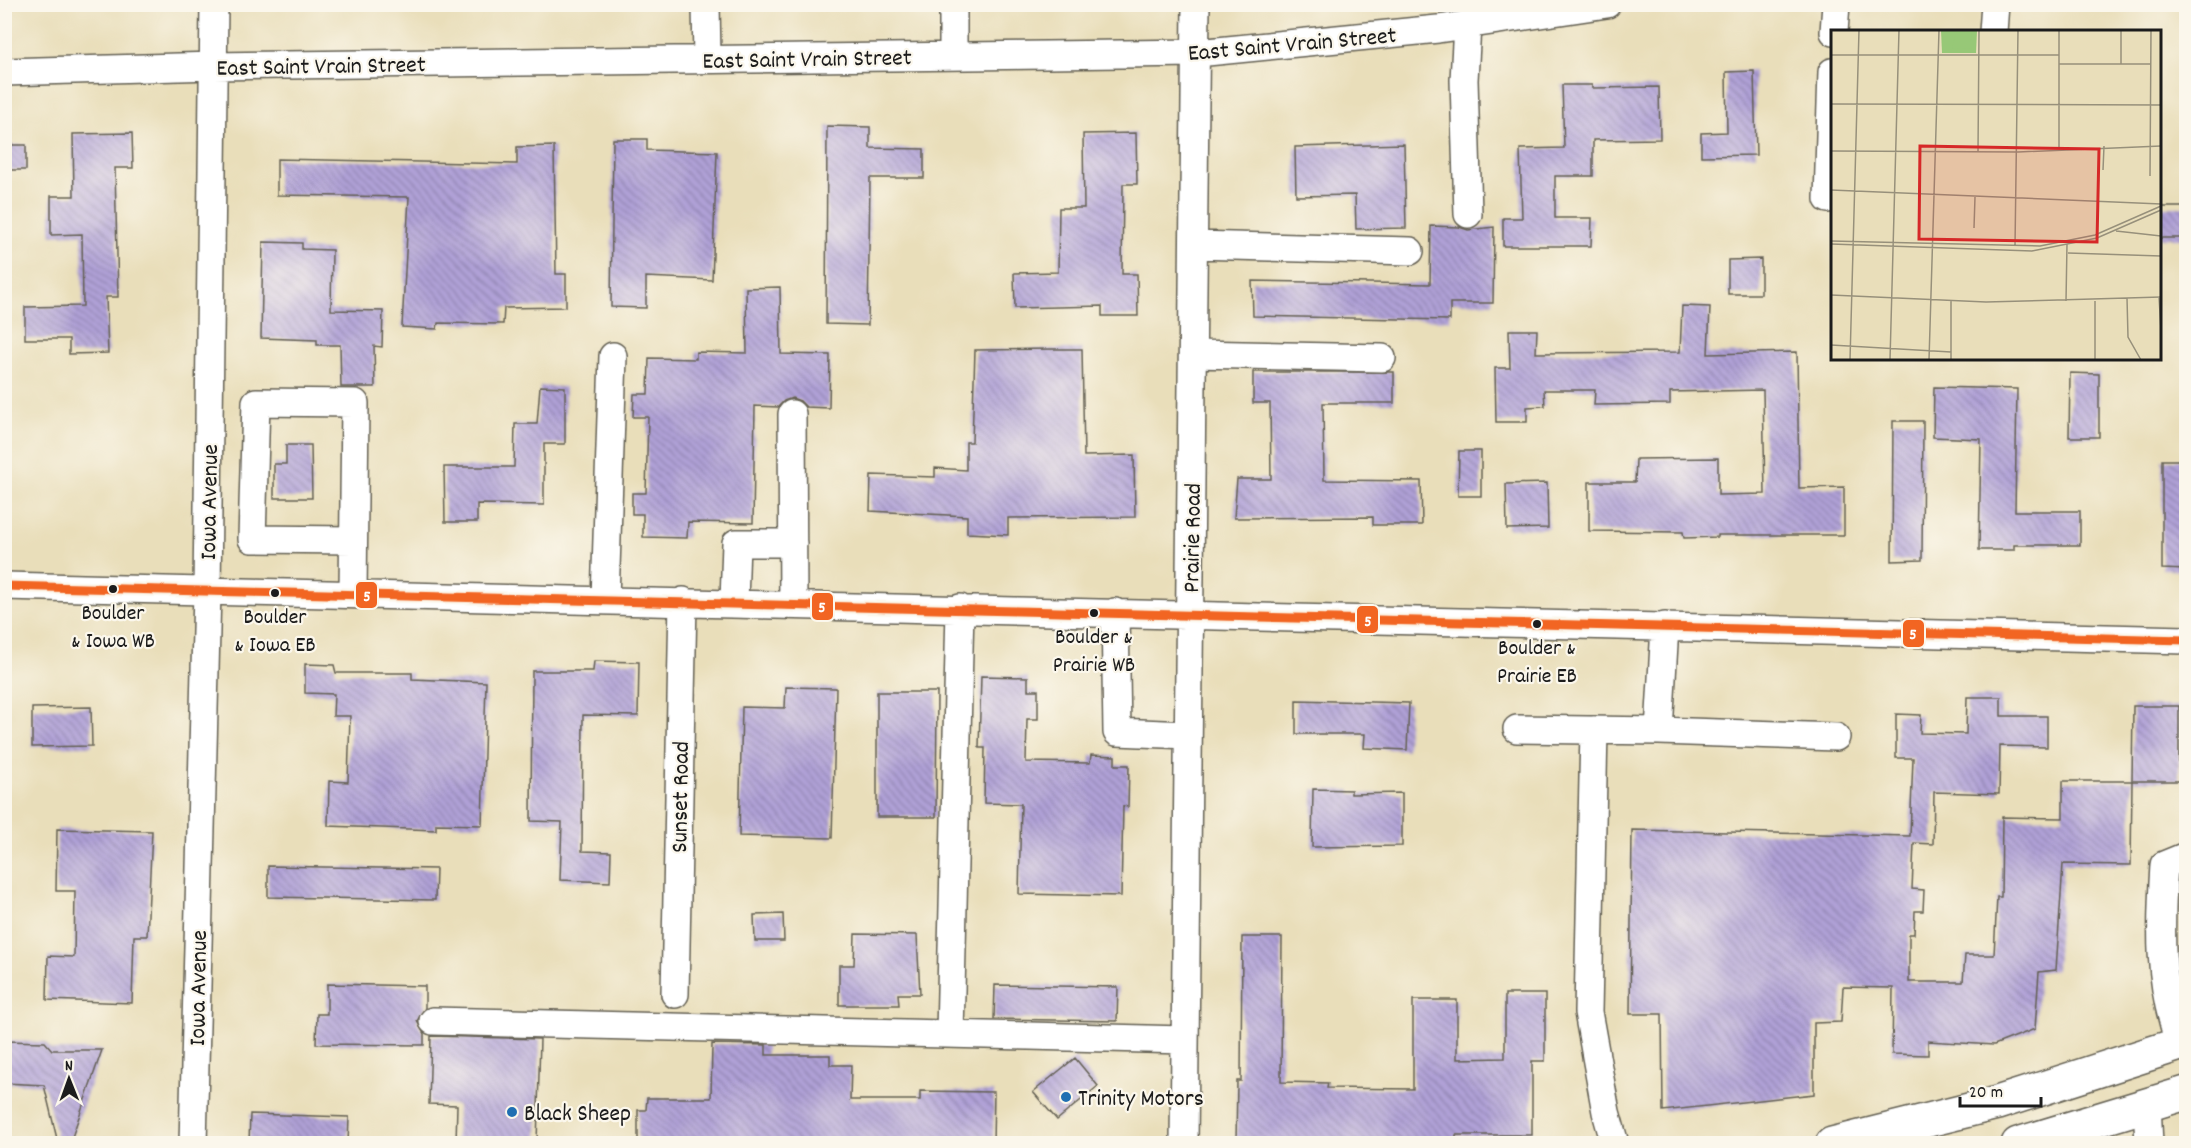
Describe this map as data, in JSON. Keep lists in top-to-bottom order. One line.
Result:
{"streets":{"street":["East Saint Vrain Street","Iowa Avenue","Prairie Road","Sunset Road"]},"crossings":[["East Saint Vrain Street","Iowa Avenue"],["East Saint Vrain Street","Prairie Road"]],"places":["Boulder & Iowa WB","Boulder & Iowa EB","Boulder & Prairie WB","Boulder & Prairie EB","Trinity Motors","Black Sheep"],"lines":["transit line 5"],"scale_bar":"20 m","north":"top"}
